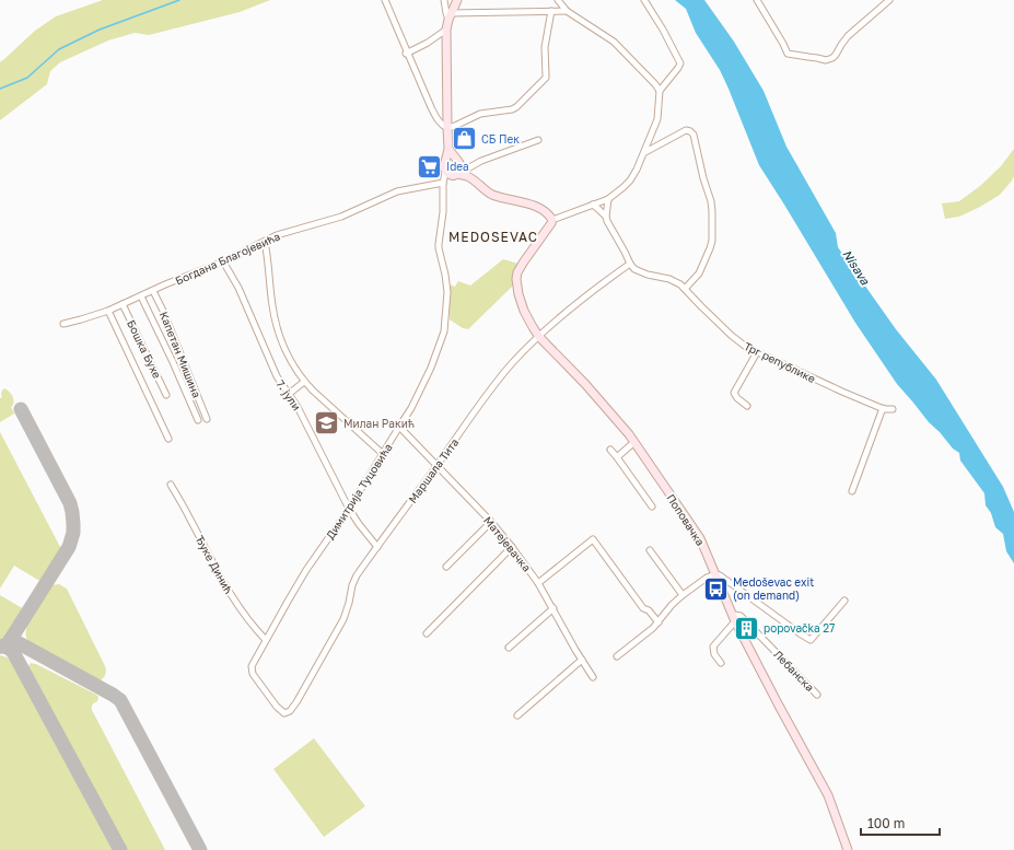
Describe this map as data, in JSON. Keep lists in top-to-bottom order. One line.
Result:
{"streets":{"street":["Богдана Благојевића","Бошка Бухе","Капетан Мишина","Трг републике","7. јули","Маршала Тита","Димитрија Туцовића","Поповачка","Матејевачка","Ђуке Динић","Лебанска"]},"crossings":[["Богдана Благојевића","Бошка Бухе"],["Богдана Благојевића","Капетан Мишина"],["Богдана Благојевића","7. јули"],["Богдана Благојевића","Димитрија Туцовића"],["Трг републике","Маршала Тита"],["7. јули","Маршала Тита"],["7. јули","Димитрија Туцовића"],["Маршала Тита","Димитрија Туцовића"],["Маршала Тита","Поповачка"],["Маршала Тита","Матејевачка"],["Димитрија Туцовића","Матејевачка"],["Димитрија Туцовића","Ђуке Динић"],["Поповачка","Лебанска"]],"districts":["MEDOSEVAC"],"water":["Nisava"],"places":{"shop":["СБ Пек"],"supermarket":["Idea"],"school or university":["Милан Ракић"],"bus stop":["Medoševac exit (on demand)"],"building":["popovačka 27"]},"scale_bar":"100 m"}
